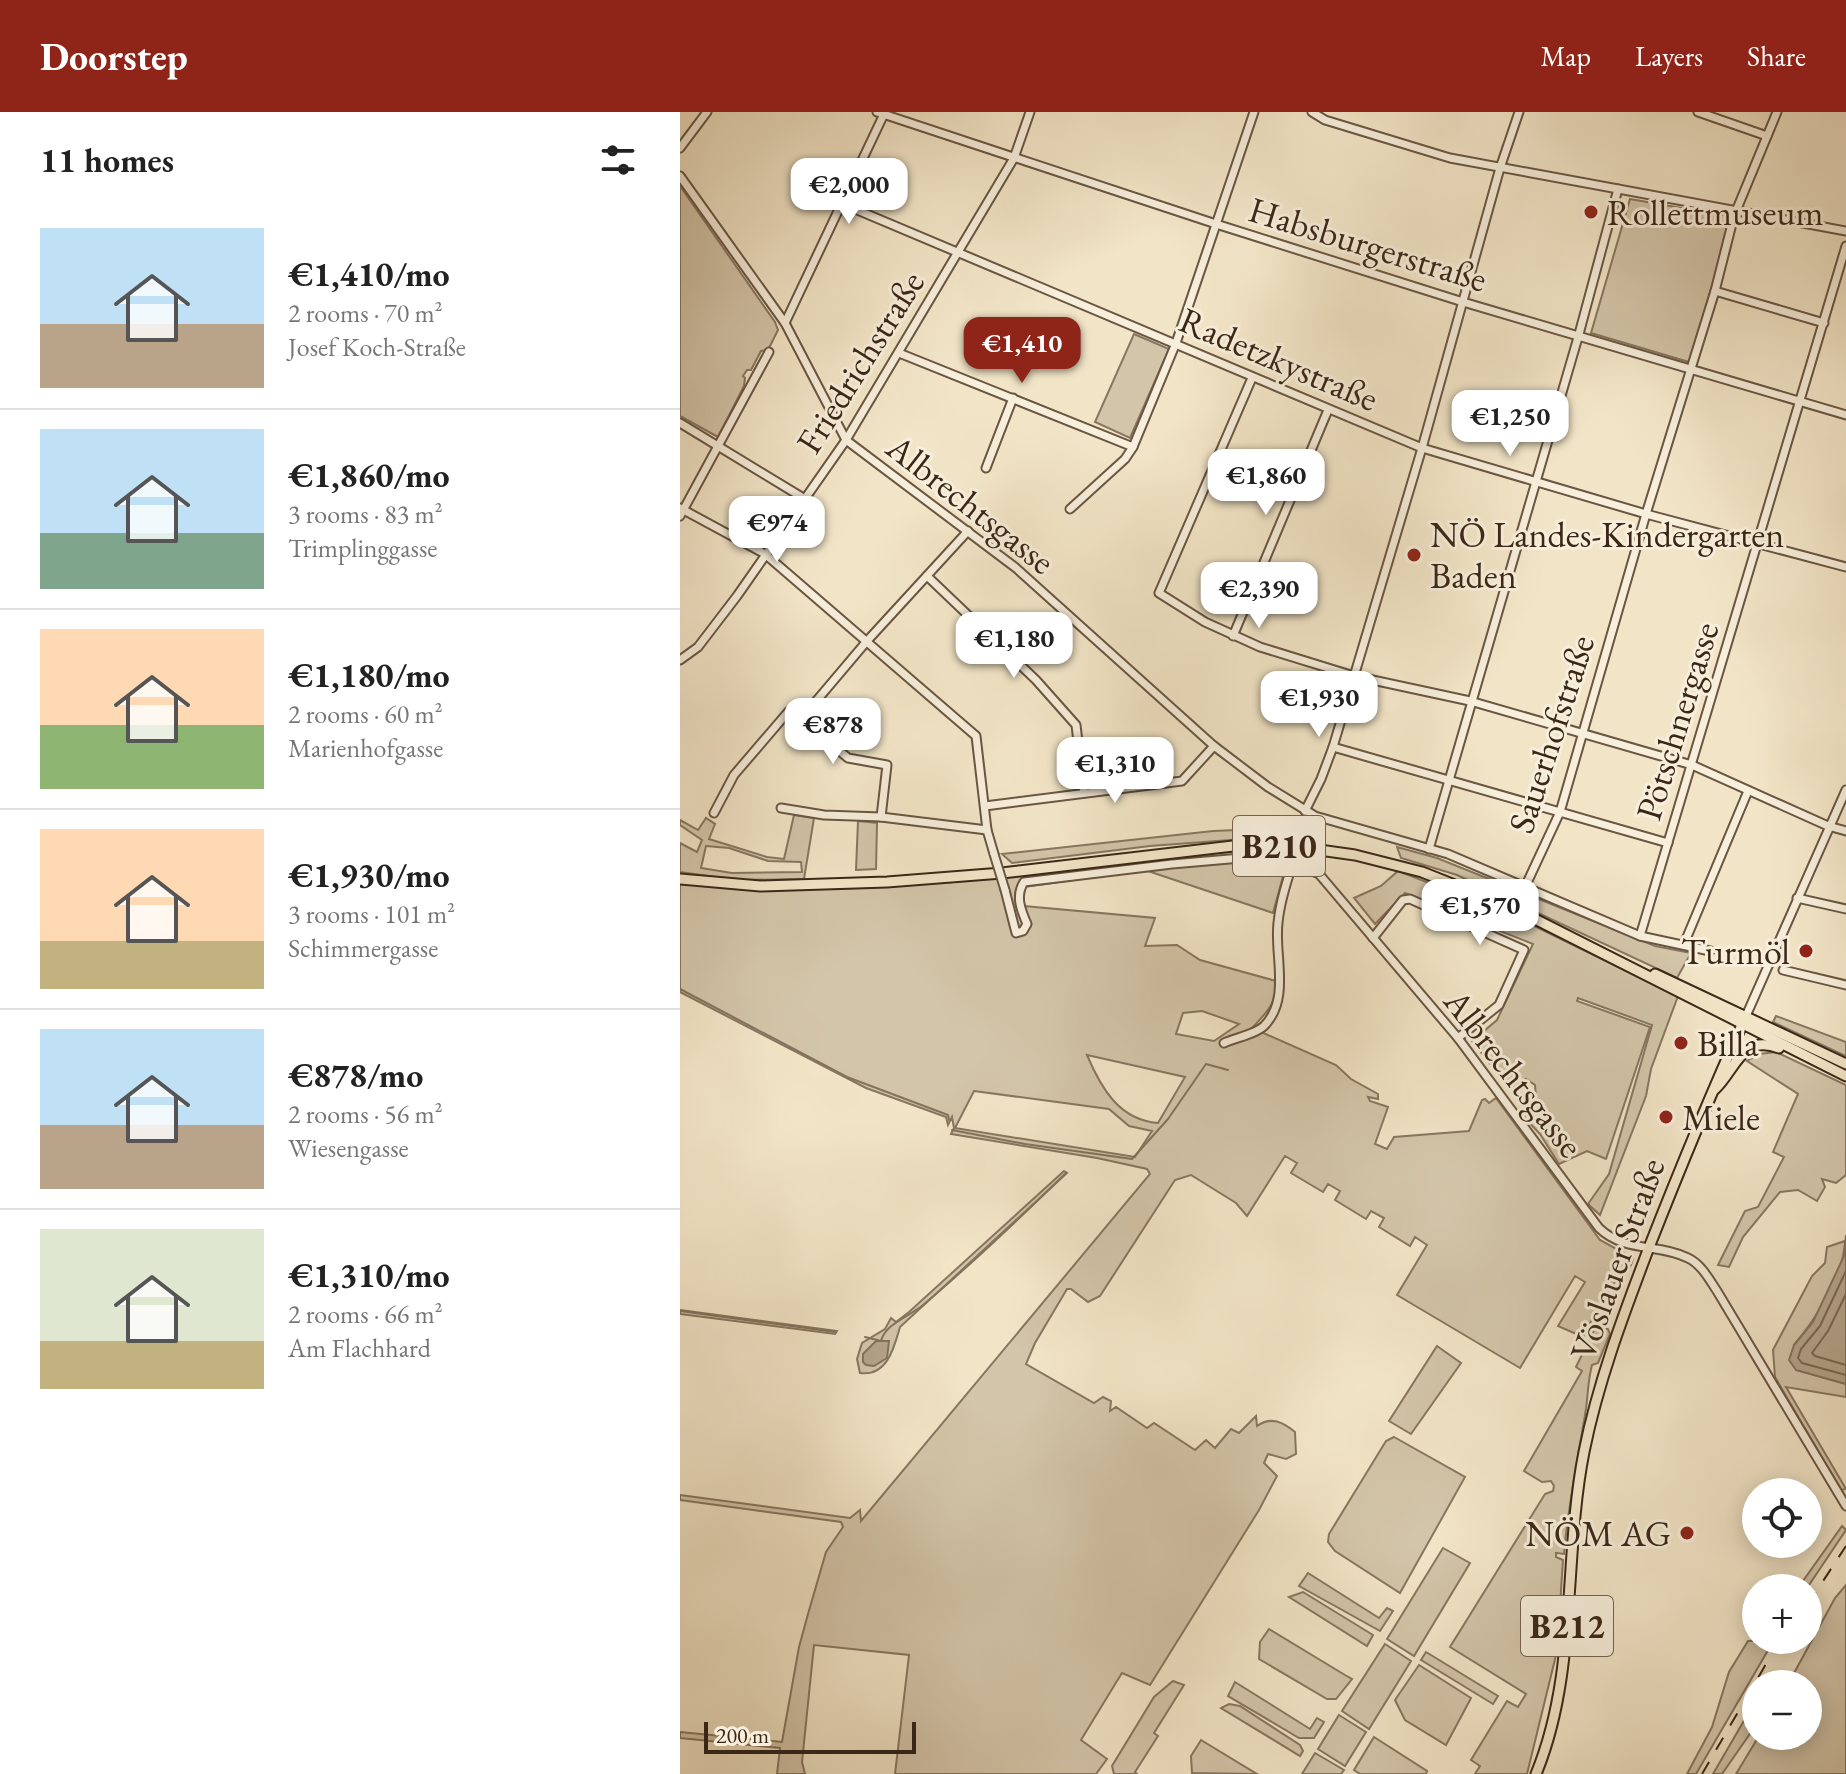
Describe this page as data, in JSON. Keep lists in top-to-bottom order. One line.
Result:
{"streets":{"main road":["B210","Vöslauer Straße","B212"],"street":["Habsburgerstraße","Radetzkystraße","Friedrichstraße","Albrechtsgasse","Pötschnergasse","Sauerhofstraße"]},"crossings":[["Habsburgerstraße","Friedrichstraße"],["Habsburgerstraße","Pötschnergasse"],["Habsburgerstraße","Sauerhofstraße"],["Radetzkystraße","Friedrichstraße"],["Radetzkystraße","Pötschnergasse"],["Radetzkystraße","Sauerhofstraße"],["Friedrichstraße","Albrechtsgasse"],["Albrechtsgasse","Pötschnergasse"],["Albrechtsgasse","Sauerhofstraße"],["Albrechtsgasse","Vöslauer Straße"],["B210","Vöslauer Straße"]],"places":["Rollettmuseum","NÖ Landes-Kindergarten Baden","Turmöl","Billa","Miele","NÖM AG"],"scale_bar":"200 m","page":{"header":"Doorstep","nav":["Map","Layers","Share"],"heading":"11 homes","price":["€2,000","€1,410","€1,250","€1,860","€974","€2,390","€1,180","€1,930","€878","€1,310","€1,570"],"list":[{"name":"€1,410/mo","note":"2 rooms · 70 m² · Josef Koch-Straße"},{"name":"€1,860/mo","note":"3 rooms · 83 m² · Trimplinggasse"},{"name":"€1,180/mo","note":"2 rooms · 60 m² · Marienhofgasse"},{"name":"€1,930/mo","note":"3 rooms · 101 m² · Schimmergasse"},{"name":"€878/mo","note":"2 rooms · 56 m² · Wiesengasse"},{"name":"€1,310/mo","note":"2 rooms · 66 m² · Am Flachhard"}],"map_buttons":["+","−"],"scale":"200 m"}}
